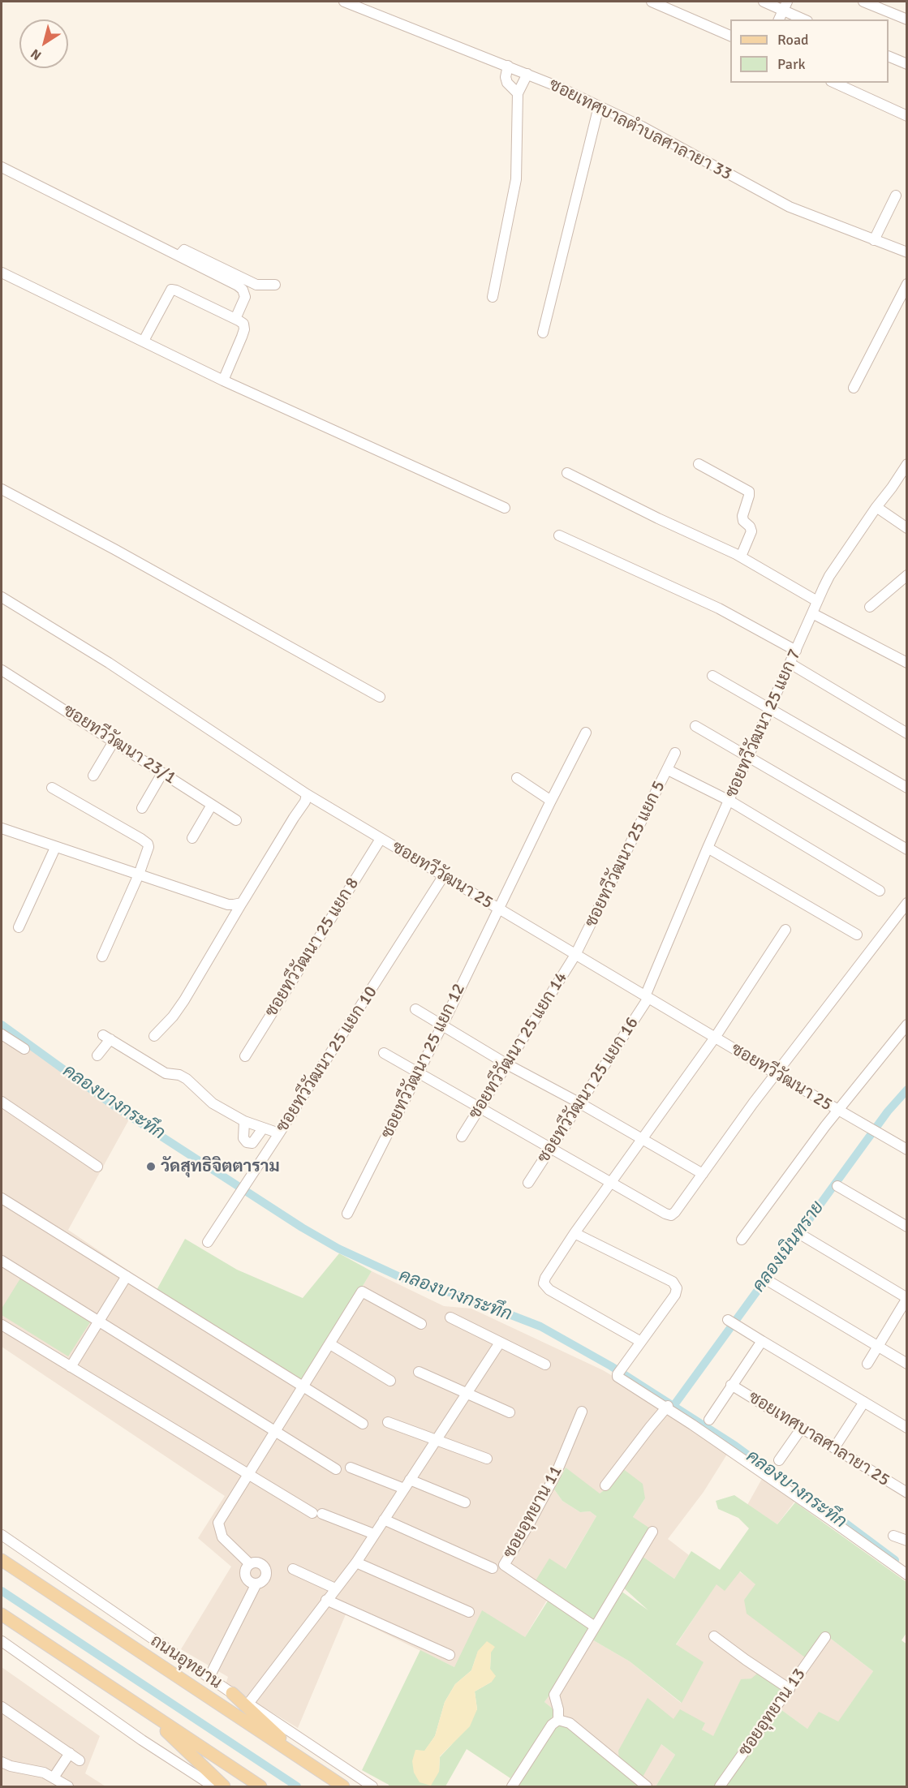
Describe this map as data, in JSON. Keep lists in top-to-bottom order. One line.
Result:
{"streets":{"main road":["ถนนอุทยาน"],"street":["ซอยเทศบาลตำบลศาลายา 33","ซอยทวีวัฒนา 25 แยก 7","ซอยทวีวัฒนา 23/1","ซอยทวีวัฒนา 25 แยก 5","ซอยทวีวัฒนา 25","ซอยทวีวัฒนา 25 แยก 8","ซอยทวีวัฒนา 25 แยก 14","ซอยทวีวัฒนา 25 แยก 10","ซอยทวีวัฒนา 25 แยก 12","ซอยทวีวัฒนา 25 แยก 16","ซอยเทศบาลศาลายา 25","ซอยอุทยาน 11","ซอยอุทยาน 13"]},"crossings":[["ซอยทวีวัฒนา 25 แยก 7","ซอยทวีวัฒนา 25"],["ซอยทวีวัฒนา 25 แยก 7","ซอยทวีวัฒนา 25 แยก 16"],["ซอยทวีวัฒนา 25 แยก 5","ซอยทวีวัฒนา 25"],["ซอยทวีวัฒนา 25 แยก 5","ซอยทวีวัฒนา 25 แยก 14"],["ซอยทวีวัฒนา 25","ซอยทวีวัฒนา 25 แยก 8"],["ซอยทวีวัฒนา 25","ซอยทวีวัฒนา 25 แยก 14"],["ซอยทวีวัฒนา 25","ซอยทวีวัฒนา 25 แยก 10"],["ซอยทวีวัฒนา 25","ซอยทวีวัฒนา 25 แยก 12"],["ซอยทวีวัฒนา 25","ซอยทวีวัฒนา 25 แยก 16"]],"water":["คลองบางกระทึก","คลองเนินทราย"],"places":["วัดสุทธิจิตตาราม"],"legend":["Road","Park"],"north":"bottom left"}
